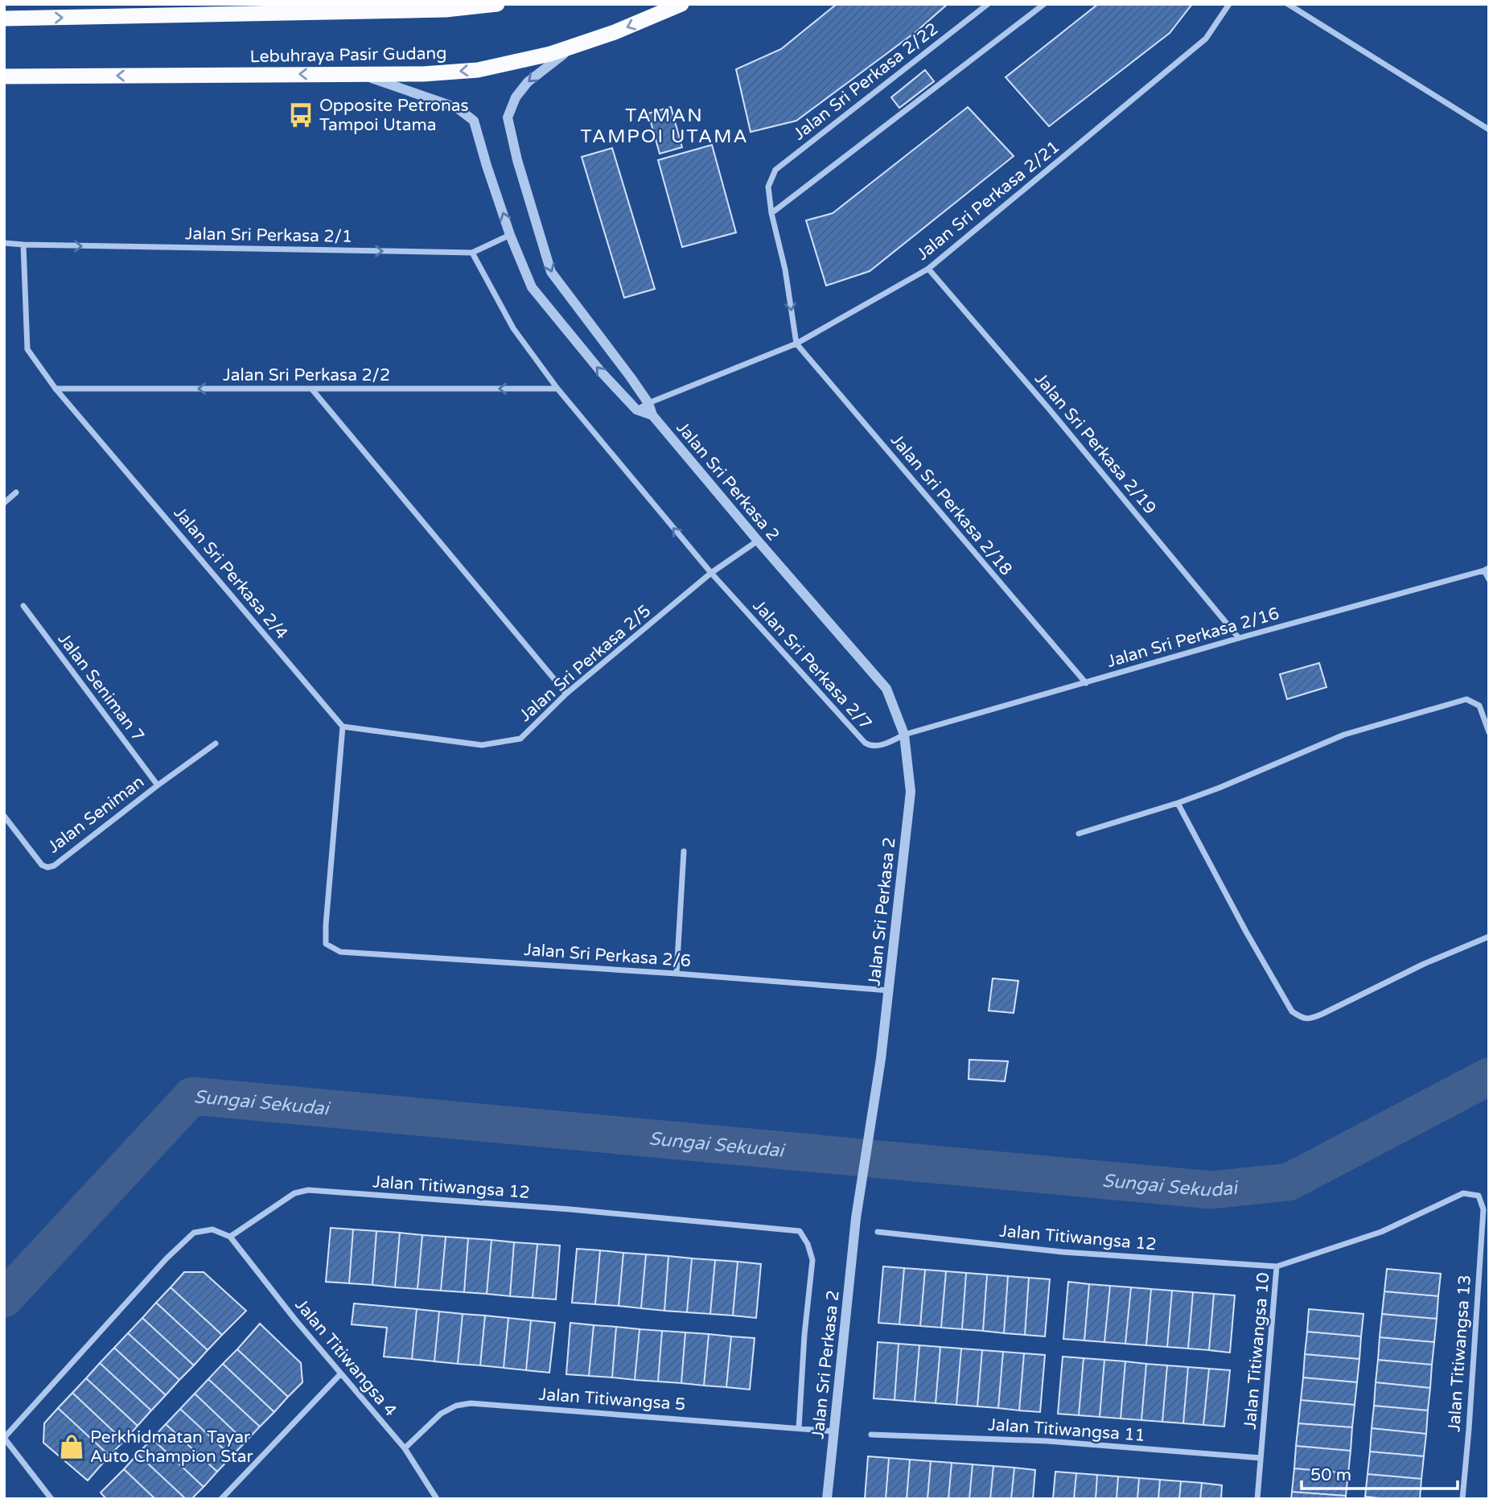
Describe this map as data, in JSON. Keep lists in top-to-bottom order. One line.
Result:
{"streets":{"highway":["Lebuhraya Pasir Gudang"],"street":["Jalan Sri Perkasa 2/22","Jalan Sri Perkasa 2/21","Jalan Sri Perkasa 2/1","Jalan Sri Perkasa 2/2","Jalan Sri Perkasa 2/19","Jalan Sri Perkasa 2","Jalan Sri Perkasa 2/18","Jalan Sri Perkasa 2/4","Jalan Sri Perkasa 2/16","Jalan Sri Perkasa 2/5","Jalan Sri Perkasa 2/7","Jalan Seniman 7","Jalan Seniman","Jalan Sri Perkasa 2/6","Jalan Titiwangsa 12","Jalan Titiwangsa 10","Jalan Titiwangsa 13","Jalan Titiwangsa 4","Jalan Titiwangsa 5","Jalan Titiwangsa 11"]},"crossings":[["Lebuhraya Pasir Gudang","Jalan Sri Perkasa 2"],["Jalan Sri Perkasa 2/21","Jalan Sri Perkasa 2/19"],["Jalan Sri Perkasa 2/21","Jalan Sri Perkasa 2"],["Jalan Sri Perkasa 2/21","Jalan Sri Perkasa 2/18"],["Jalan Sri Perkasa 2/1","Jalan Sri Perkasa 2"],["Jalan Sri Perkasa 2/1","Jalan Sri Perkasa 2/4"],["Jalan Sri Perkasa 2/2","Jalan Sri Perkasa 2/4"],["Jalan Sri Perkasa 2/19","Jalan Sri Perkasa 2/16"],["Jalan Sri Perkasa 2","Jalan Sri Perkasa 2/16"],["Jalan Sri Perkasa 2","Jalan Sri Perkasa 2/5"],["Jalan Sri Perkasa 2","Jalan Sri Perkasa 2/7"],["Jalan Sri Perkasa 2","Jalan Sri Perkasa 2/6"],["Jalan Sri Perkasa 2","Jalan Titiwangsa 5"],["Jalan Sri Perkasa 2/18","Jalan Sri Perkasa 2/16"],["Jalan Sri Perkasa 2/4","Jalan Sri Perkasa 2/5"],["Jalan Sri Perkasa 2/4","Jalan Sri Perkasa 2/6"],["Jalan Sri Perkasa 2/16","Jalan Sri Perkasa 2/7"],["Jalan Sri Perkasa 2/5","Jalan Sri Perkasa 2/7"],["Jalan Sri Perkasa 2/5","Jalan Sri Perkasa 2/6"],["Jalan Seniman 7","Jalan Seniman"],["Jalan Titiwangsa 12","Jalan Titiwangsa 10"],["Jalan Titiwangsa 12","Jalan Titiwangsa 4"],["Jalan Titiwangsa 12","Jalan Titiwangsa 5"],["Jalan Titiwangsa 10","Jalan Titiwangsa 13"],["Jalan Titiwangsa 10","Jalan Titiwangsa 11"],["Jalan Titiwangsa 4","Jalan Titiwangsa 5"]],"one_way":["Jalan Sri Perkasa 2/1","Jalan Sri Perkasa 2/2"],"districts":["TAMAN TAMPOI UTAMA"],"water":["Sungai Sekudai"],"places":{"bus stop":["Opposite Petronas Tampoi Utama"],"shop":["Perkhidmatan Tayar Auto Champion Star"]},"scale_bar":"50 m"}
